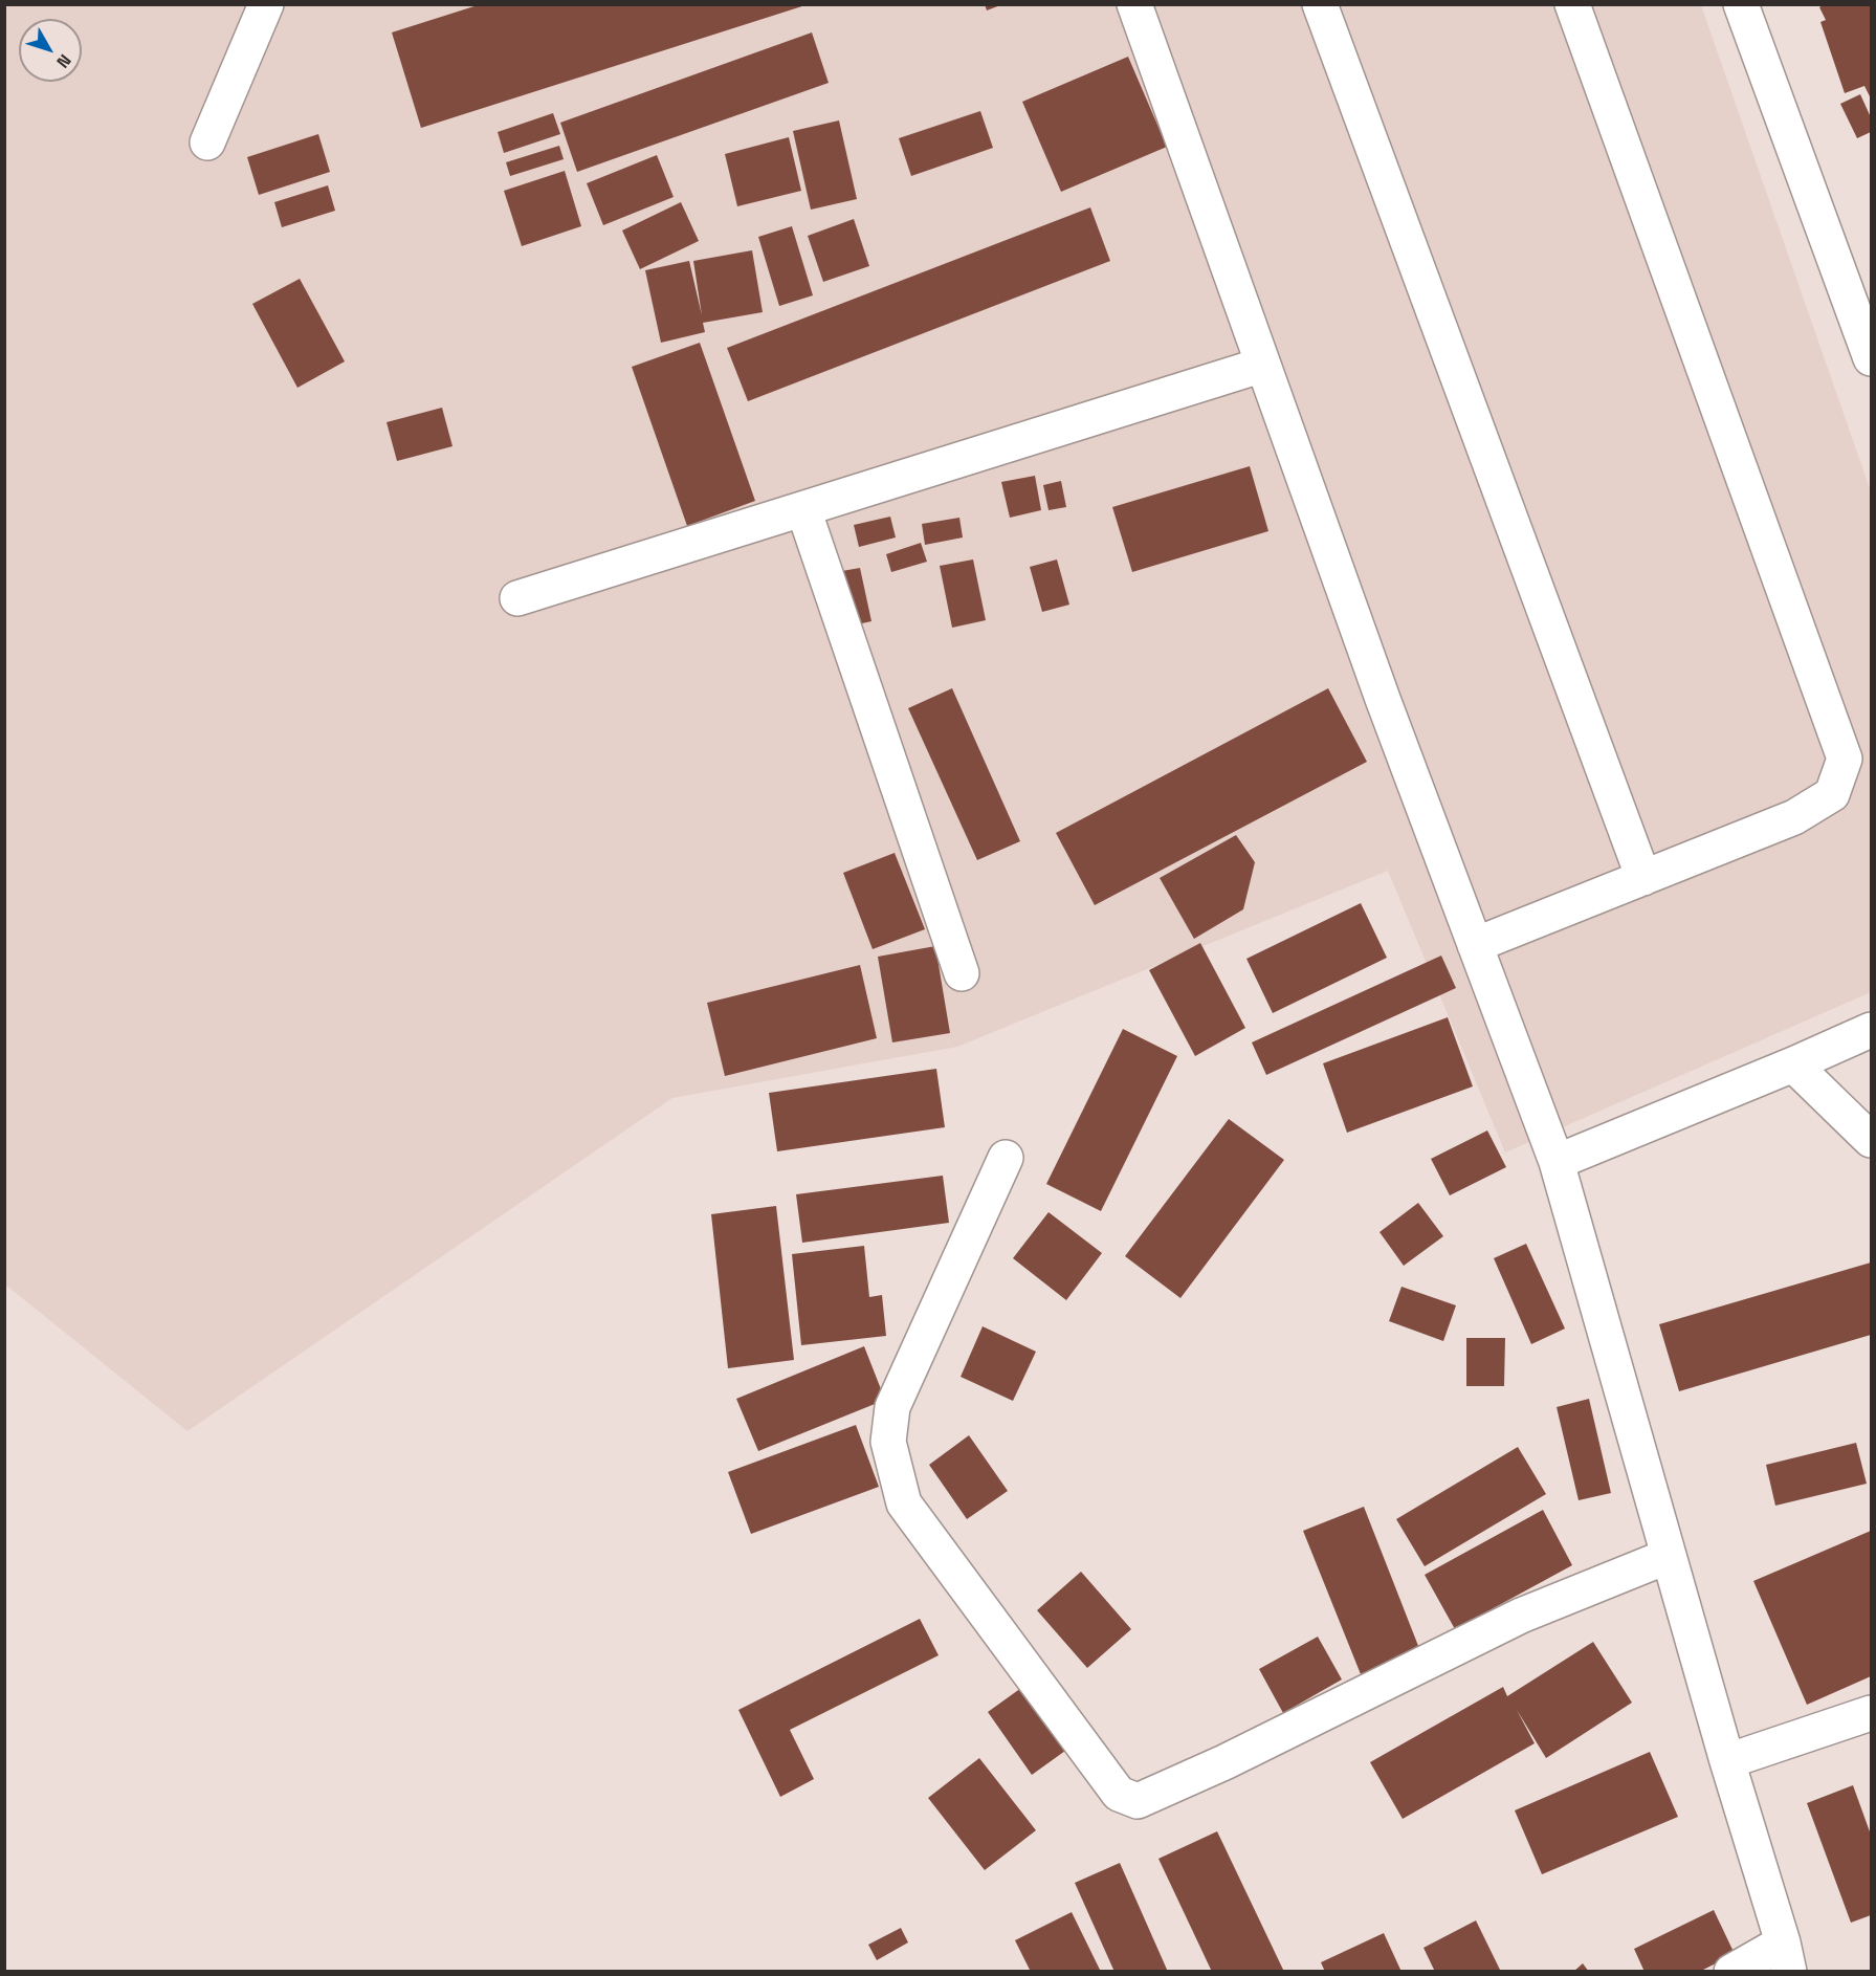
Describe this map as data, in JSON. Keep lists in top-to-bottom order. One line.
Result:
{"north":"bottom right"}
